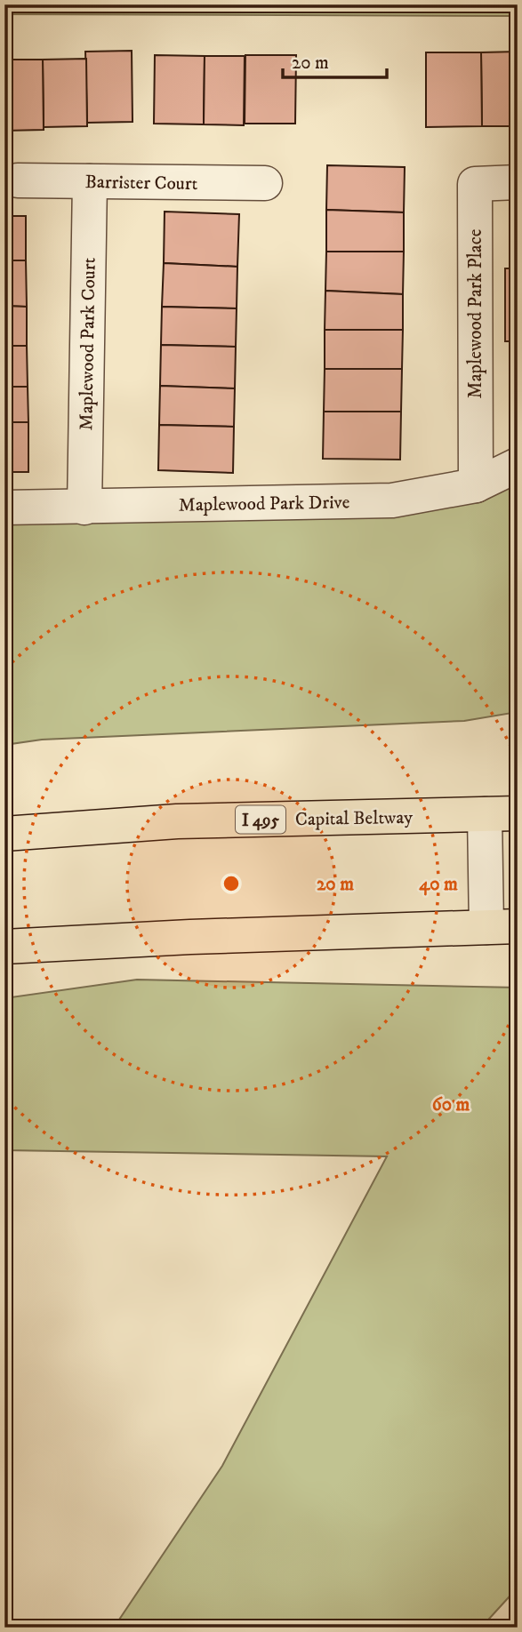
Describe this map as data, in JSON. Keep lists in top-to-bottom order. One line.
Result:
{"streets":{"highway":["Capital Beltway","I 495"],"street":["Barrister Court","Maplewood Park Place","Maplewood Park Court","Maplewood Park Drive"]},"crossings":[["Barrister Court","Maplewood Park Court"],["Maplewood Park Place","Maplewood Park Drive"],["Maplewood Park Court","Maplewood Park Drive"]],"scale_bar":"20 m","rings":["20 m","40 m","60 m"]}
